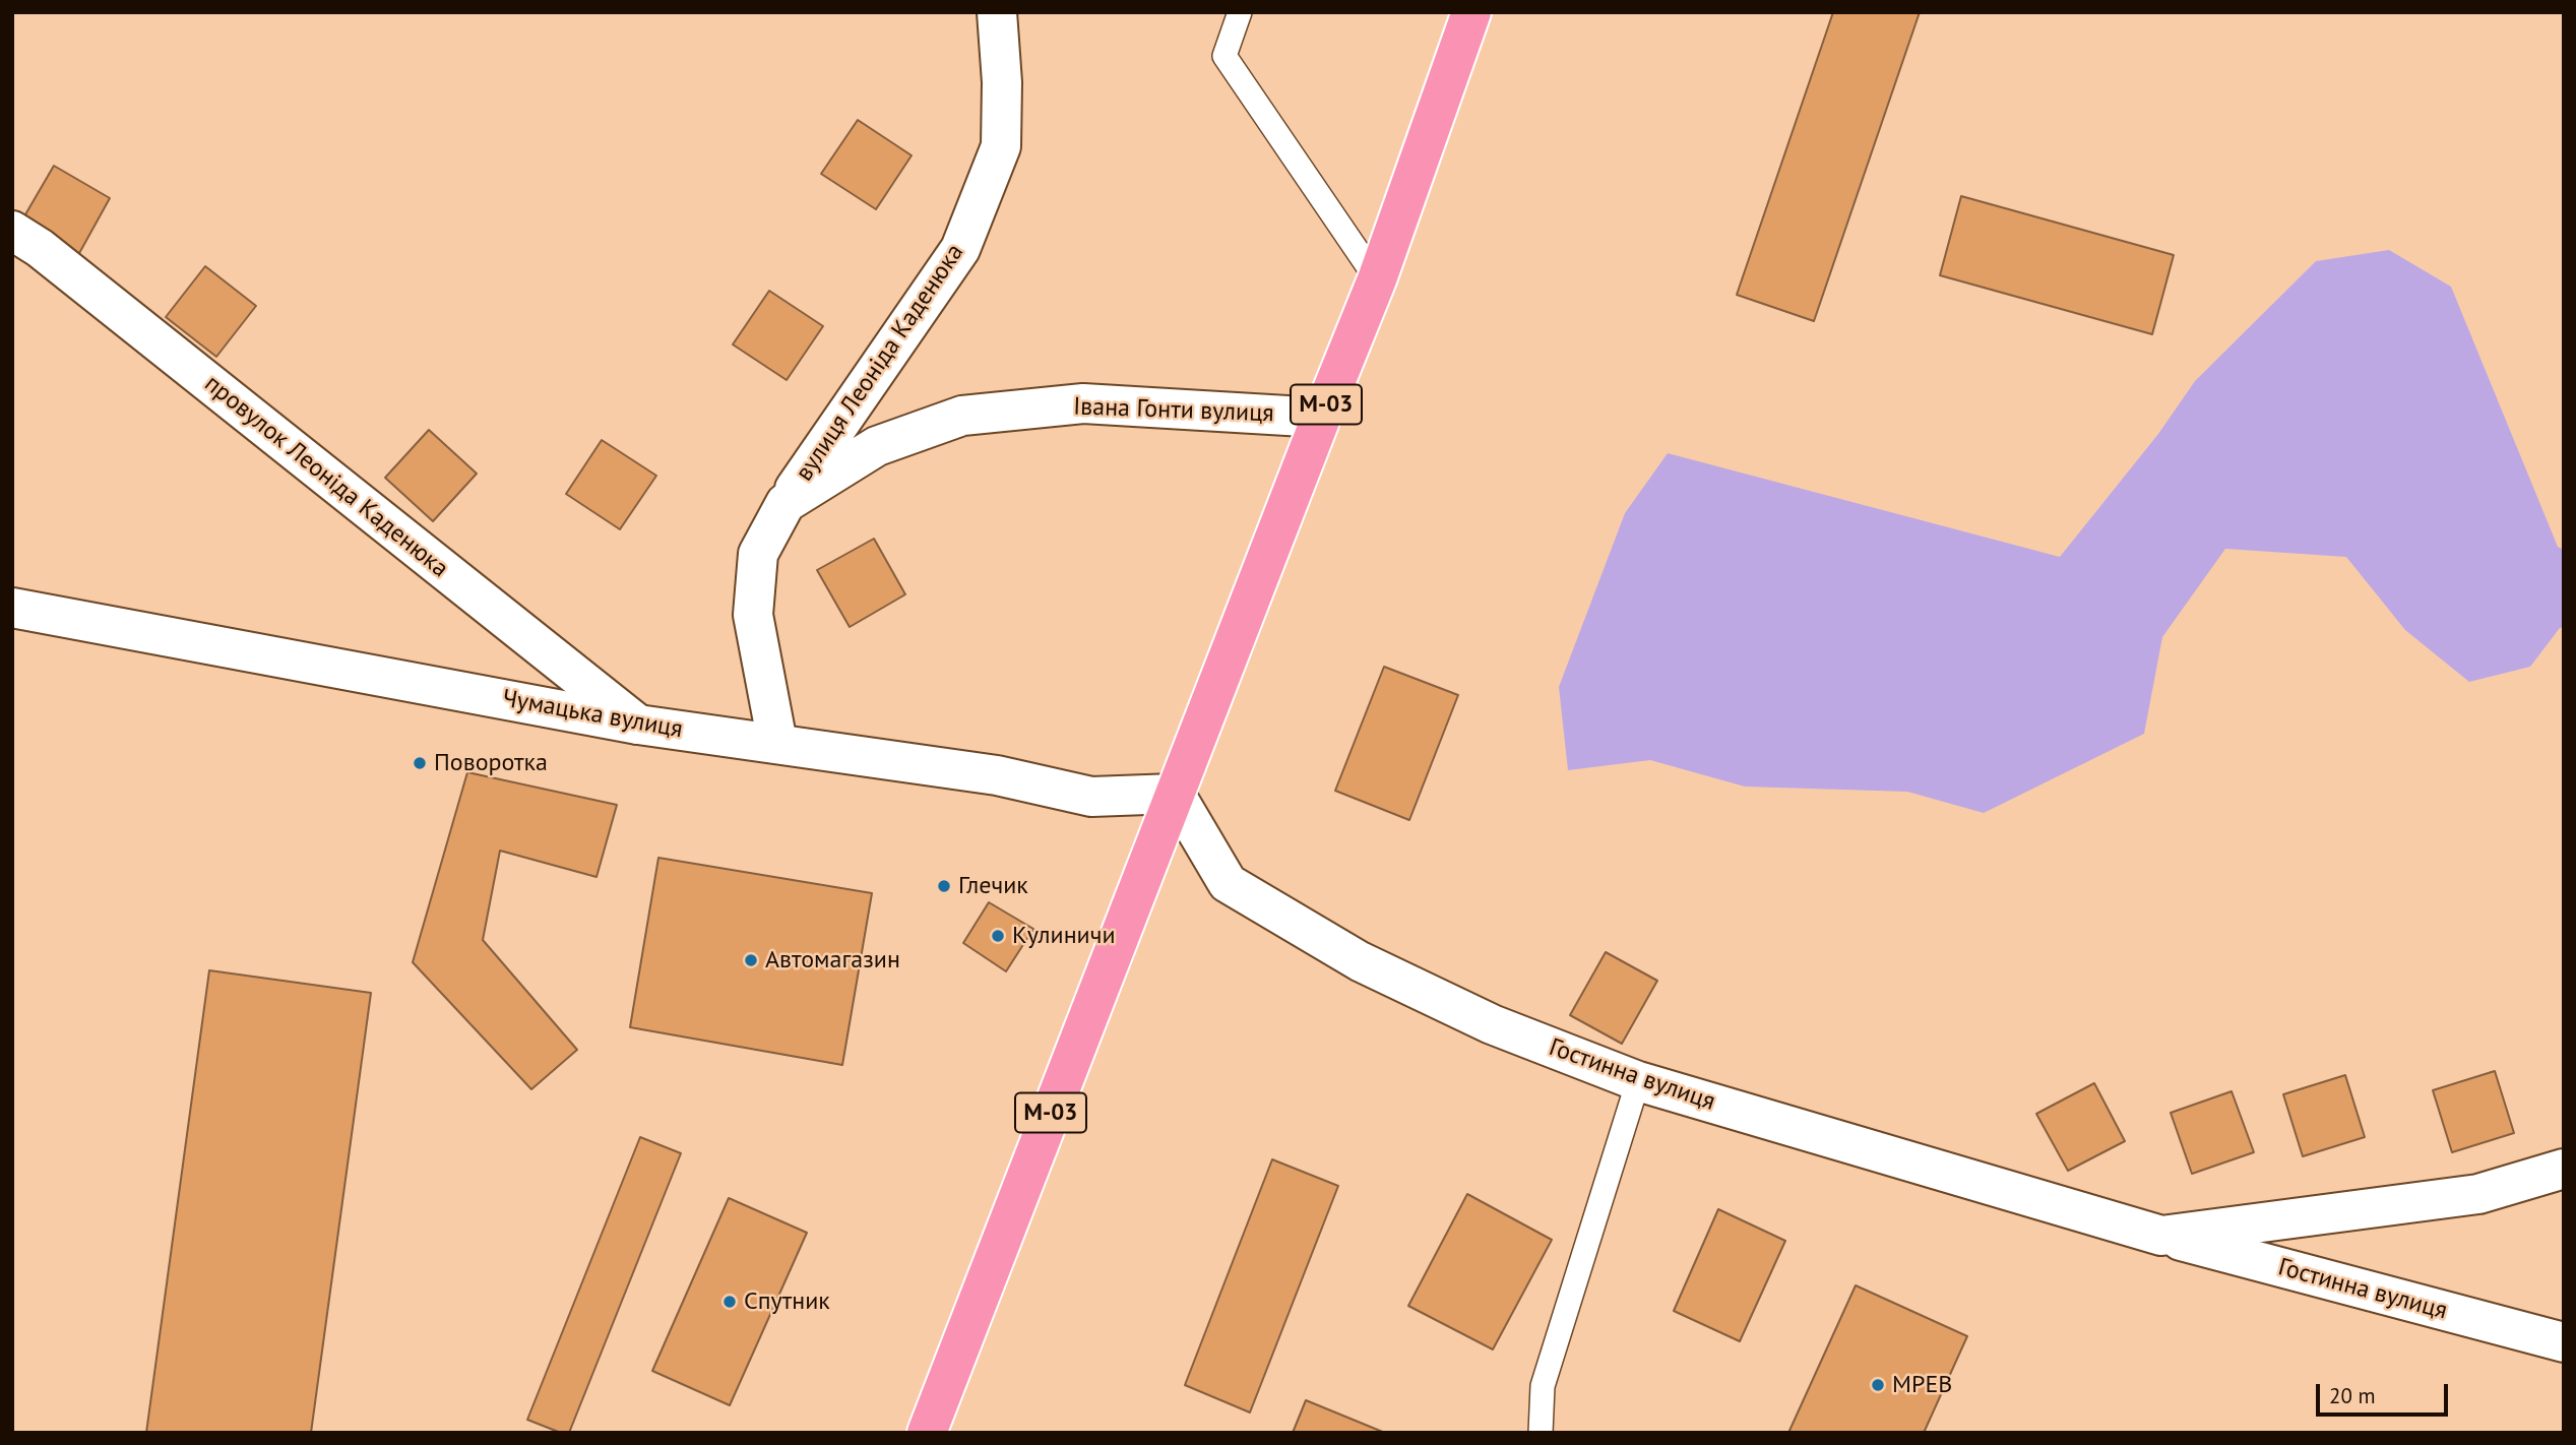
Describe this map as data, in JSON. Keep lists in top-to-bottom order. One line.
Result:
{"streets":{"highway":["М-03"],"street":["вулиця Леоніда Каденюка","Івана Гонти вулиця","провулок Леоніда Каденюка","Чумацька вулиця","Гостинна вулиця"]},"crossings":[["вулиця Леоніда Каденюка","Івана Гонти вулиця"],["М-03","Івана Гонти вулиця"],["М-03","Чумацька вулиця"],["М-03","Гостинна вулиця"],["провулок Леоніда Каденюка","Чумацька вулиця"],["Чумацька вулиця","Гостинна вулиця"]],"places":["Поворотка","Глечик","Кулиничи","Автомагазин","Спутник","МРЕВ"],"scale_bar":"20 m"}
